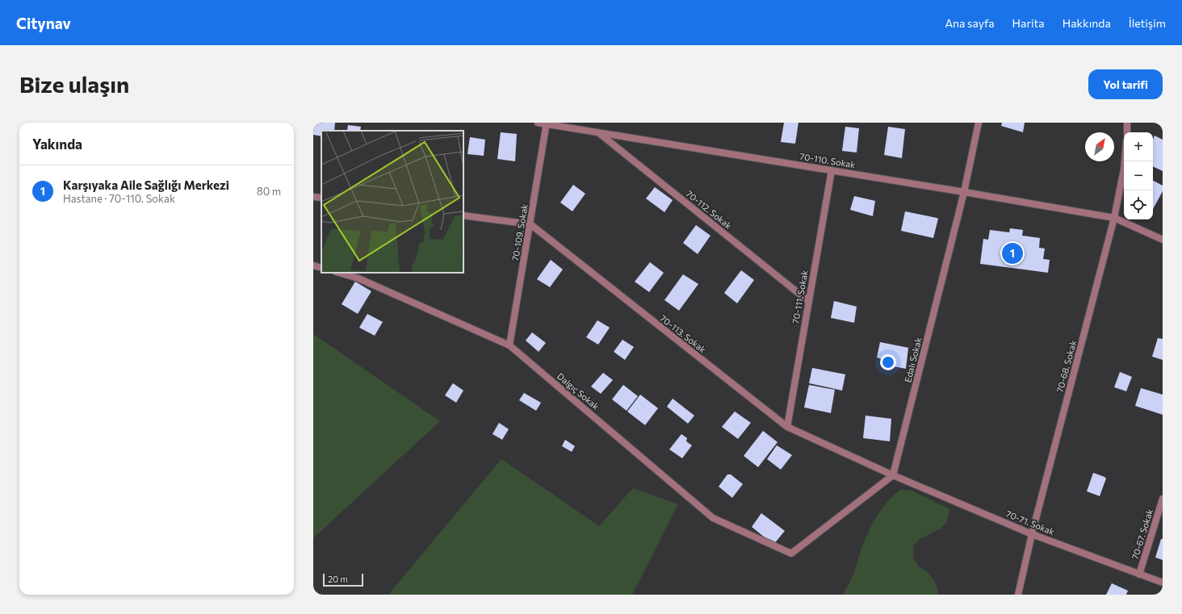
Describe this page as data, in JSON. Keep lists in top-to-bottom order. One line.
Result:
{"streets":{"street":["70-110. Sokak","70-112. Sokak","70-109. Sokak","70-111. Sokak","70-113. Sokak","Edalı Sokak","70-68. Sokak","Dalgıç Sokak","70-71. Sokak","70-67. Sokak"]},"crossings":[["70-110. Sokak","70-112. Sokak"],["70-110. Sokak","70-109. Sokak"],["70-110. Sokak","70-111. Sokak"],["70-110. Sokak","Edalı Sokak"],["70-110. Sokak","70-68. Sokak"],["70-112. Sokak","70-111. Sokak"],["70-109. Sokak","70-113. Sokak"],["70-109. Sokak","Dalgıç Sokak"],["70-111. Sokak","70-113. Sokak"],["70-113. Sokak","Edalı Sokak"],["70-113. Sokak","Dalgıç Sokak"],["70-113. Sokak","70-71. Sokak"],["Edalı Sokak","Dalgıç Sokak"],["Edalı Sokak","70-71. Sokak"],["70-68. Sokak","70-71. Sokak"],["Dalgıç Sokak","70-71. Sokak"],["70-71. Sokak","70-67. Sokak"]],"scale_bar":"20 m","north":"top right","page":{"header":"Citynav","nav":["Ana sayfa","Harita","Hakkında","İletişim"],"buttons":"Yol tarifi","title":"Bize ulaşın","heading":"Yakında","map_buttons":["+","−"],"list":[{"mark":"1","name":"Karşıyaka Aile Sağlığı Merkezi","note":"Hastane · 70-110. Sokak","value":"80 m"}],"pins":"1","scale":"20 m"}}
